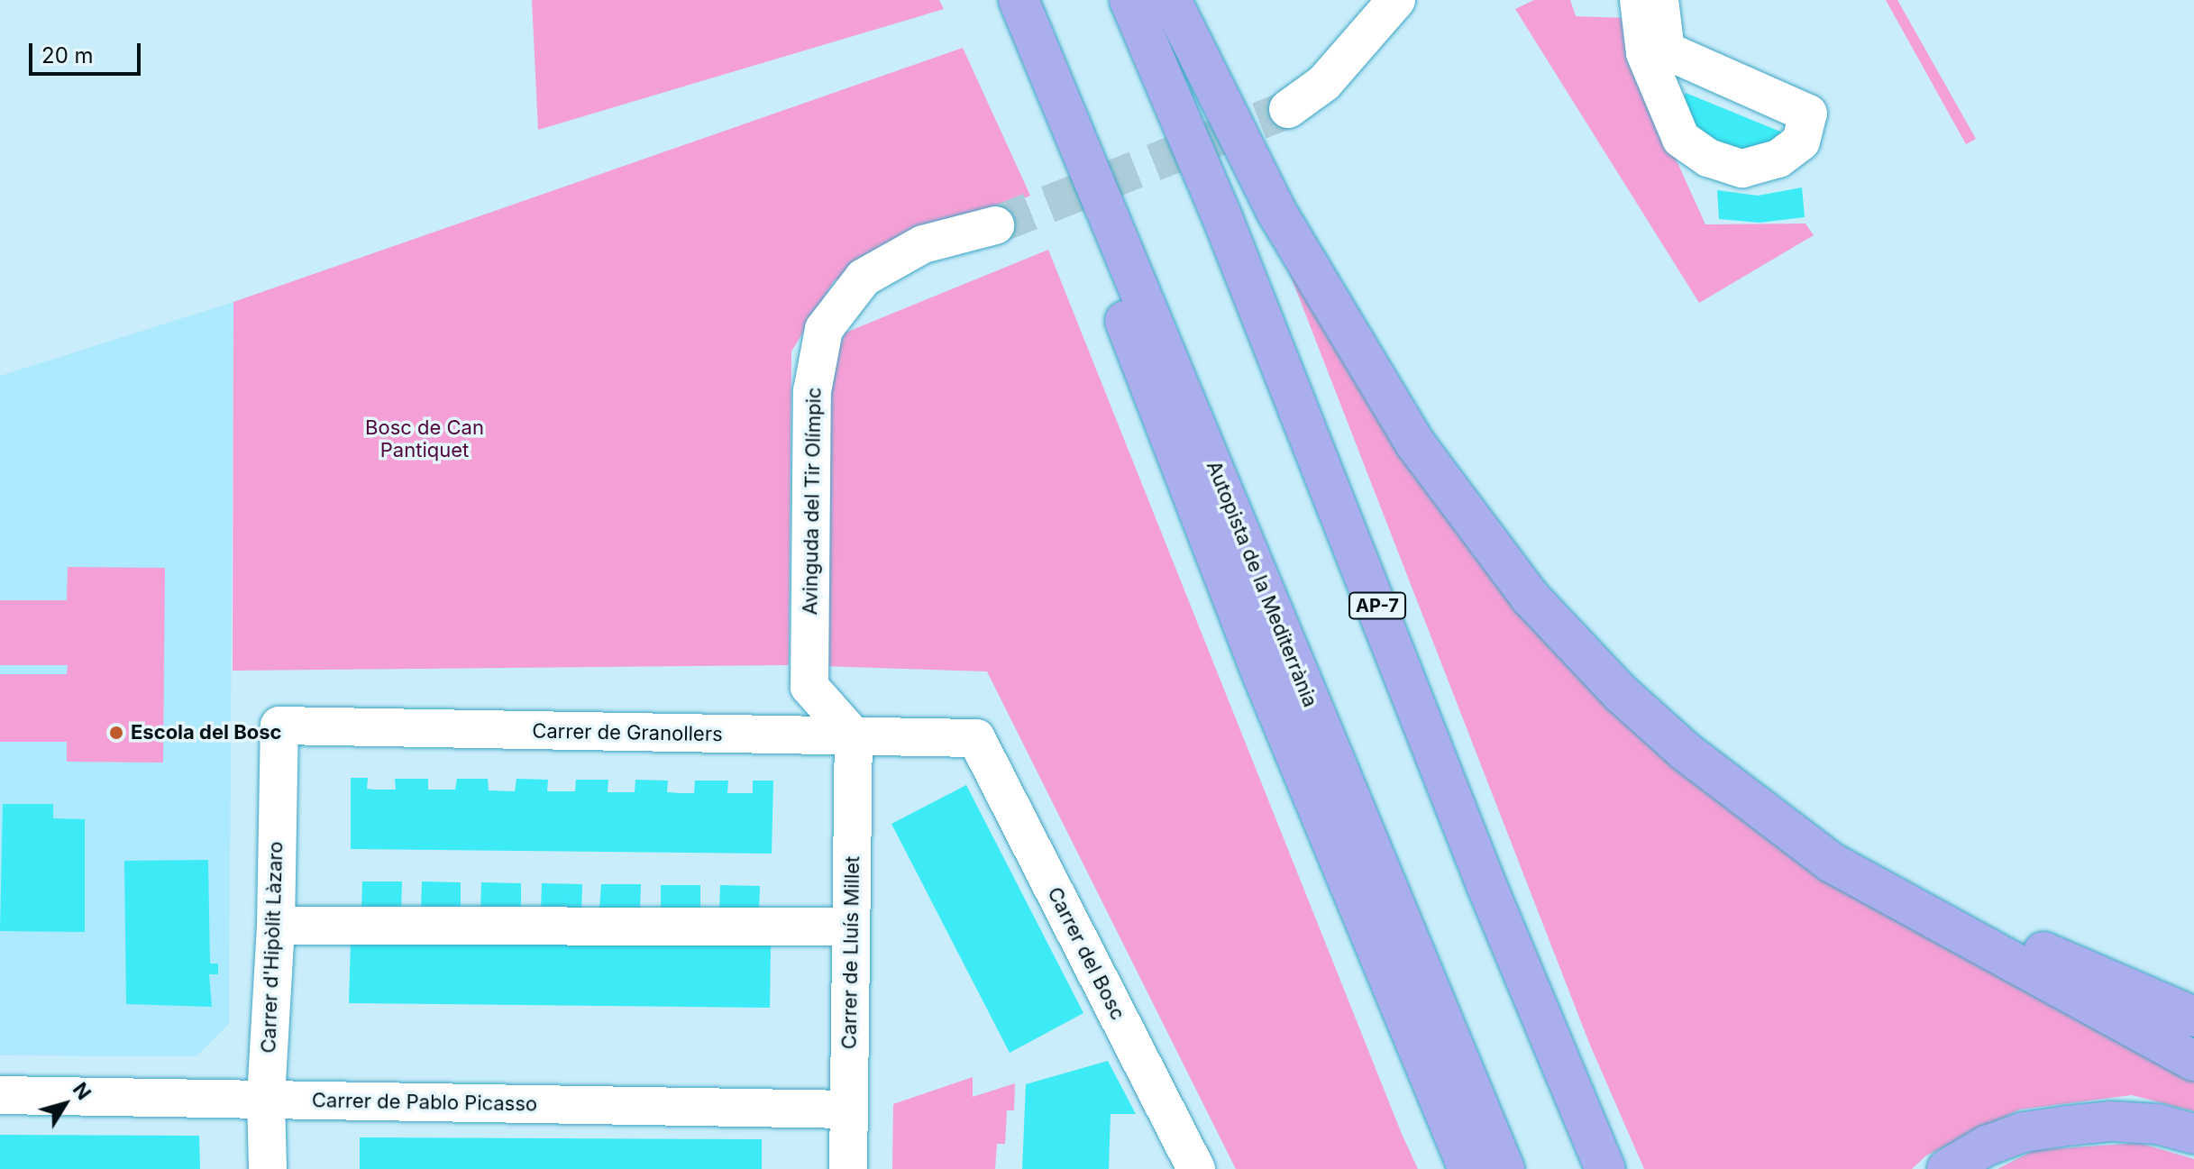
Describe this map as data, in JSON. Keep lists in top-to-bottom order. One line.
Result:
{"streets":{"highway":["Autopista de la Mediterrània","AP-7"],"street":["Avinguda del Tir Olímpic","Carrer de Granollers","Carrer d'Hipòlit Làzaro","Carrer de Lluís Millet","Carrer del Bosc","Carrer de Pablo Picasso"]},"crossings":[["Avinguda del Tir Olímpic","Carrer de Granollers"],["Avinguda del Tir Olímpic","Carrer de Lluís Millet"],["Carrer de Granollers","Carrer d'Hipòlit Làzaro"],["Carrer de Granollers","Carrer de Lluís Millet"],["Carrer de Granollers","Carrer del Bosc"],["Carrer d'Hipòlit Làzaro","Carrer de Pablo Picasso"],["Carrer de Lluís Millet","Carrer de Pablo Picasso"]],"parks":["Bosc de Can Pantiquet"],"places":["Escola del Bosc"],"scale_bar":"20 m","north":"top right"}
